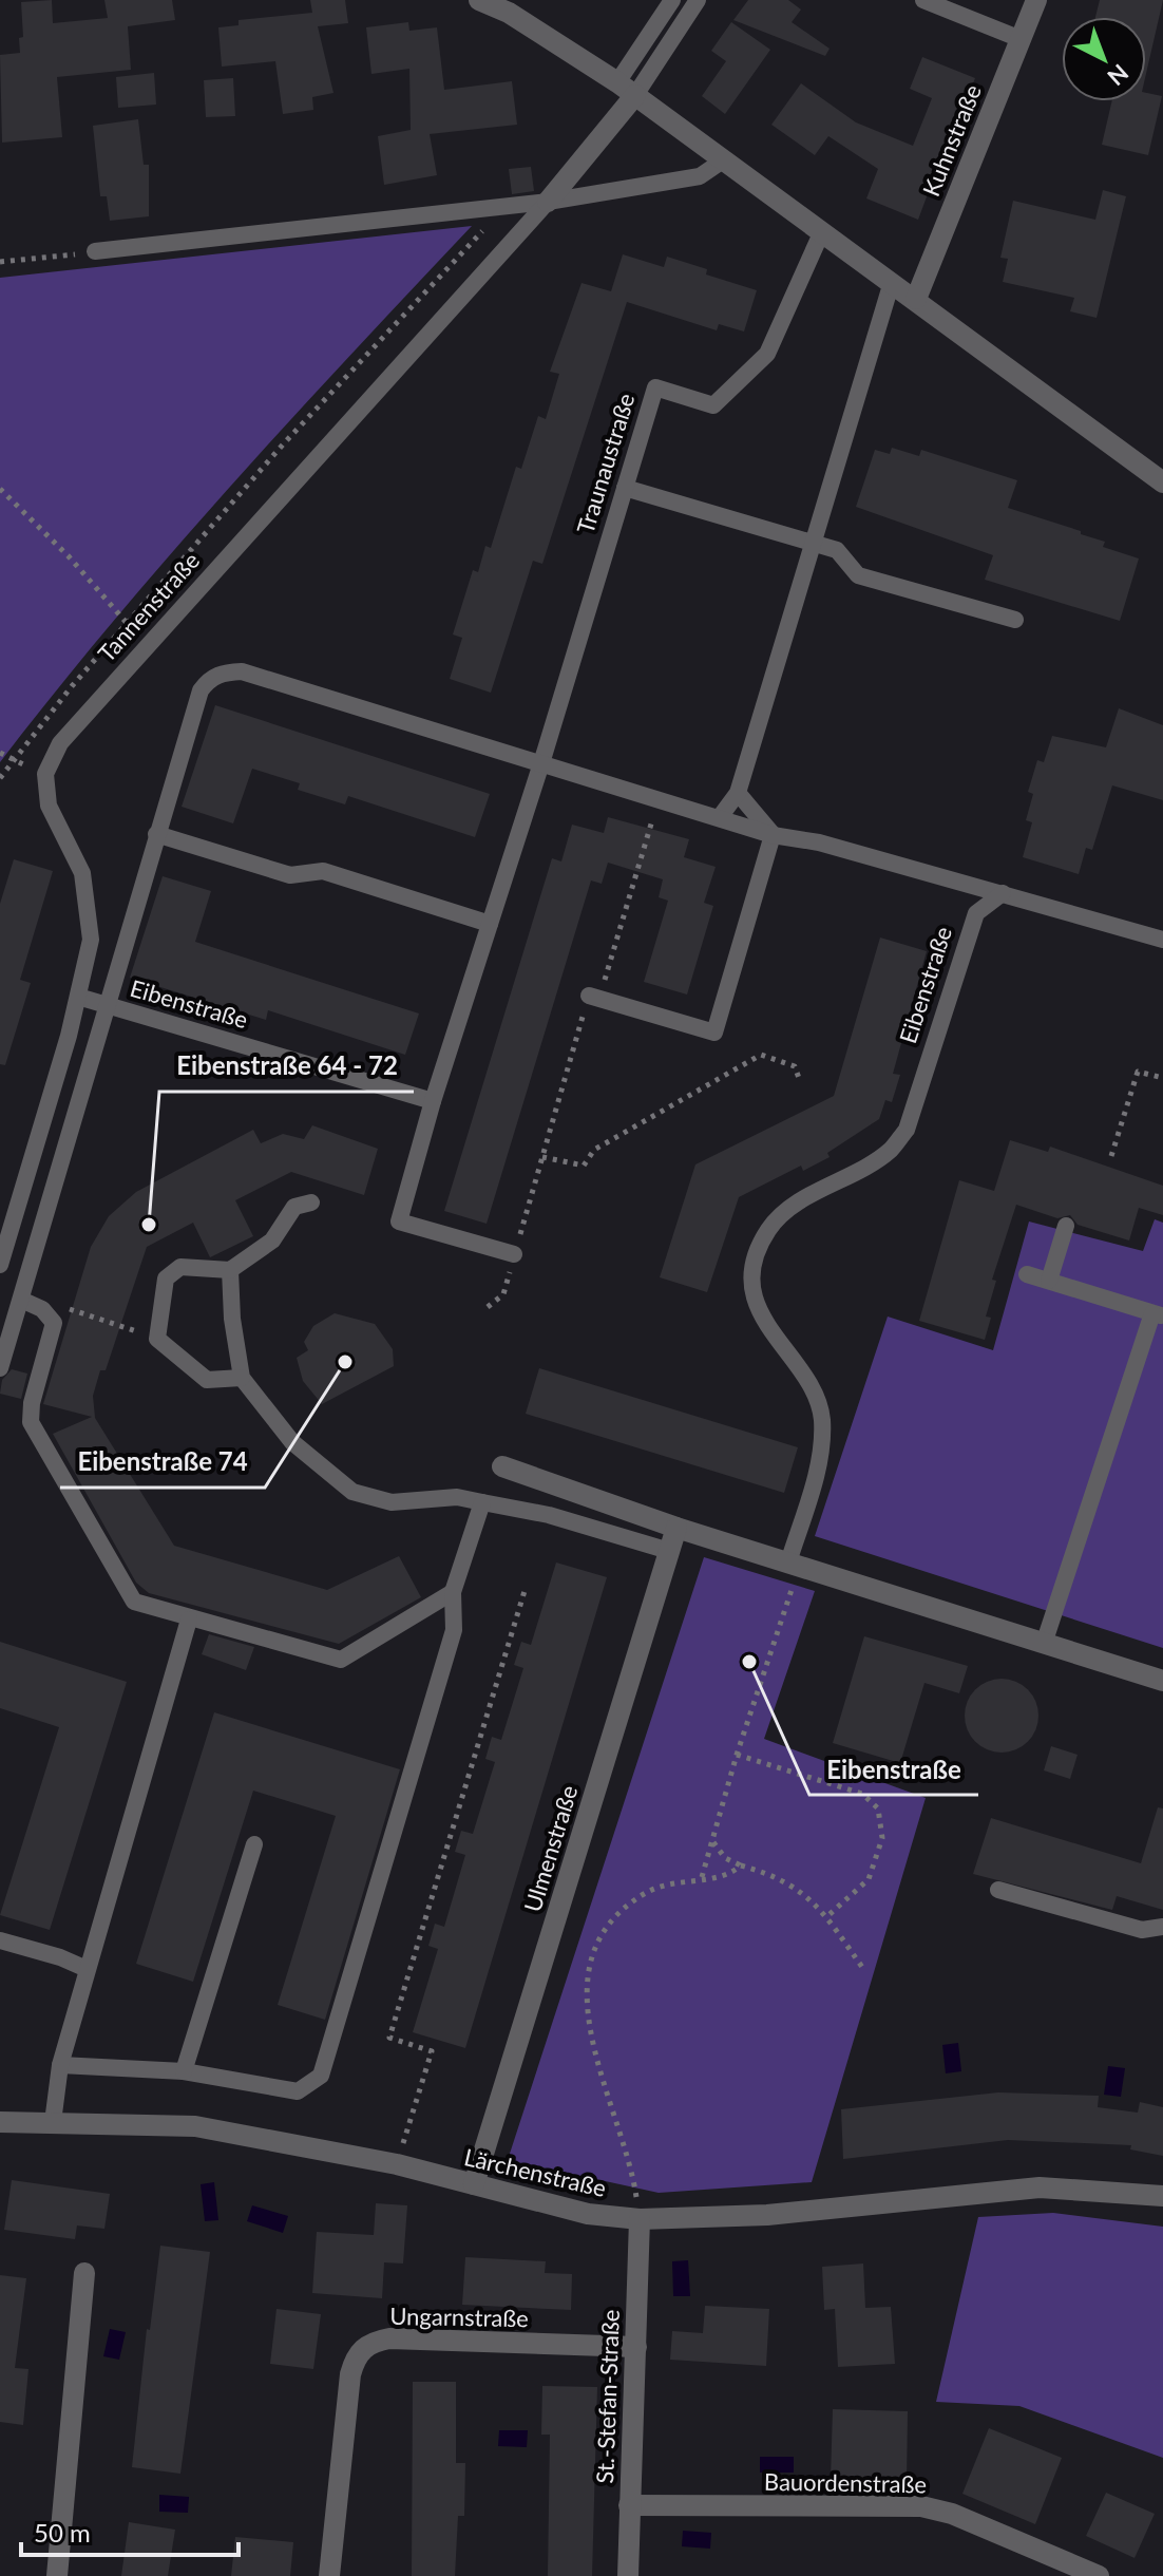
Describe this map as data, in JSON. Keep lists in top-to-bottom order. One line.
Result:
{"streets":{"street":["Kuhnstraße","Tannenstraße","Ulmenstraße","Lärchenstraße","Ungarnstraße","St.-Stefan-Straße","Bauordenstraße"],"lane":["Traunaustraße","Eibenstraße"]},"crossings":[["Tannenstraße","Eibenstraße"],["Ulmenstraße","Lärchenstraße"],["Lärchenstraße","St.-Stefan-Straße"],["Ungarnstraße","St.-Stefan-Straße"],["St.-Stefan-Straße","Bauordenstraße"]],"places":["Eibenstraße 64 - 72","Eibenstraße 74","Eibenstraße"],"scale_bar":"50 m","north":"bottom right"}
